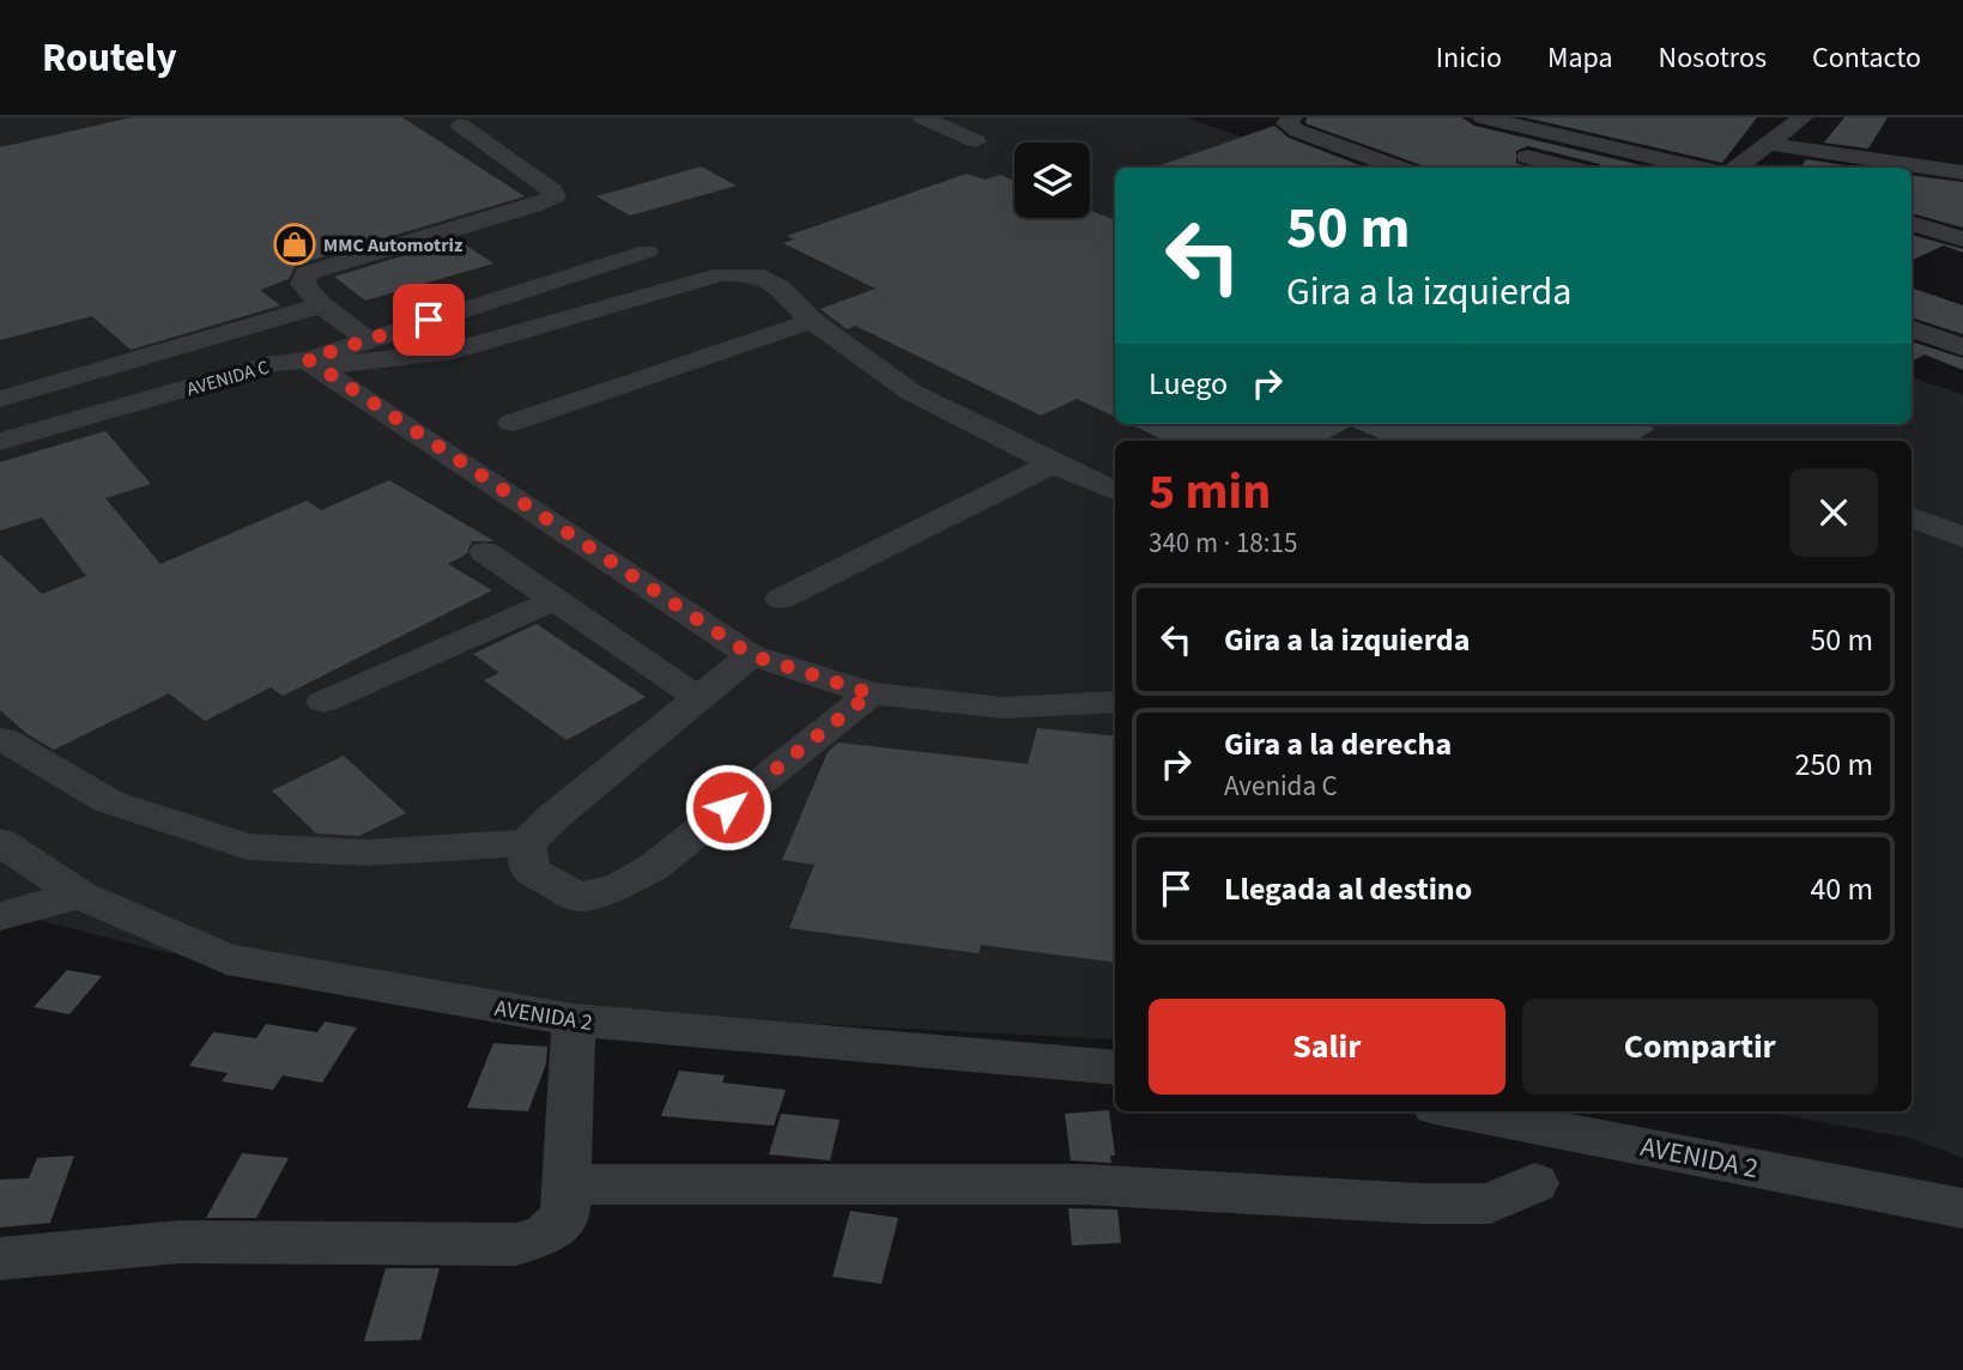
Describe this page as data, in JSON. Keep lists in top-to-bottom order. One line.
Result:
{"streets":{"street":["AVENIDA C","AVENIDA 2"]},"places":{"shop":["MMC Automotriz"]},"page":{"header":"Routely","nav":["Inicio","Mapa","Nosotros","Contacto"],"turn":["50 m","Gira a la izquierda"],"then":"Luego","heading":["5 min","340 m · 18:15"],"list":[{"name":"Gira a la izquierda","value":"50 m"},{"name":"Gira a la derecha","note":"Avenida C","value":"250 m"},{"name":"Llegada al destino","value":"40 m"}],"buttons":["Salir","Compartir"]}}
